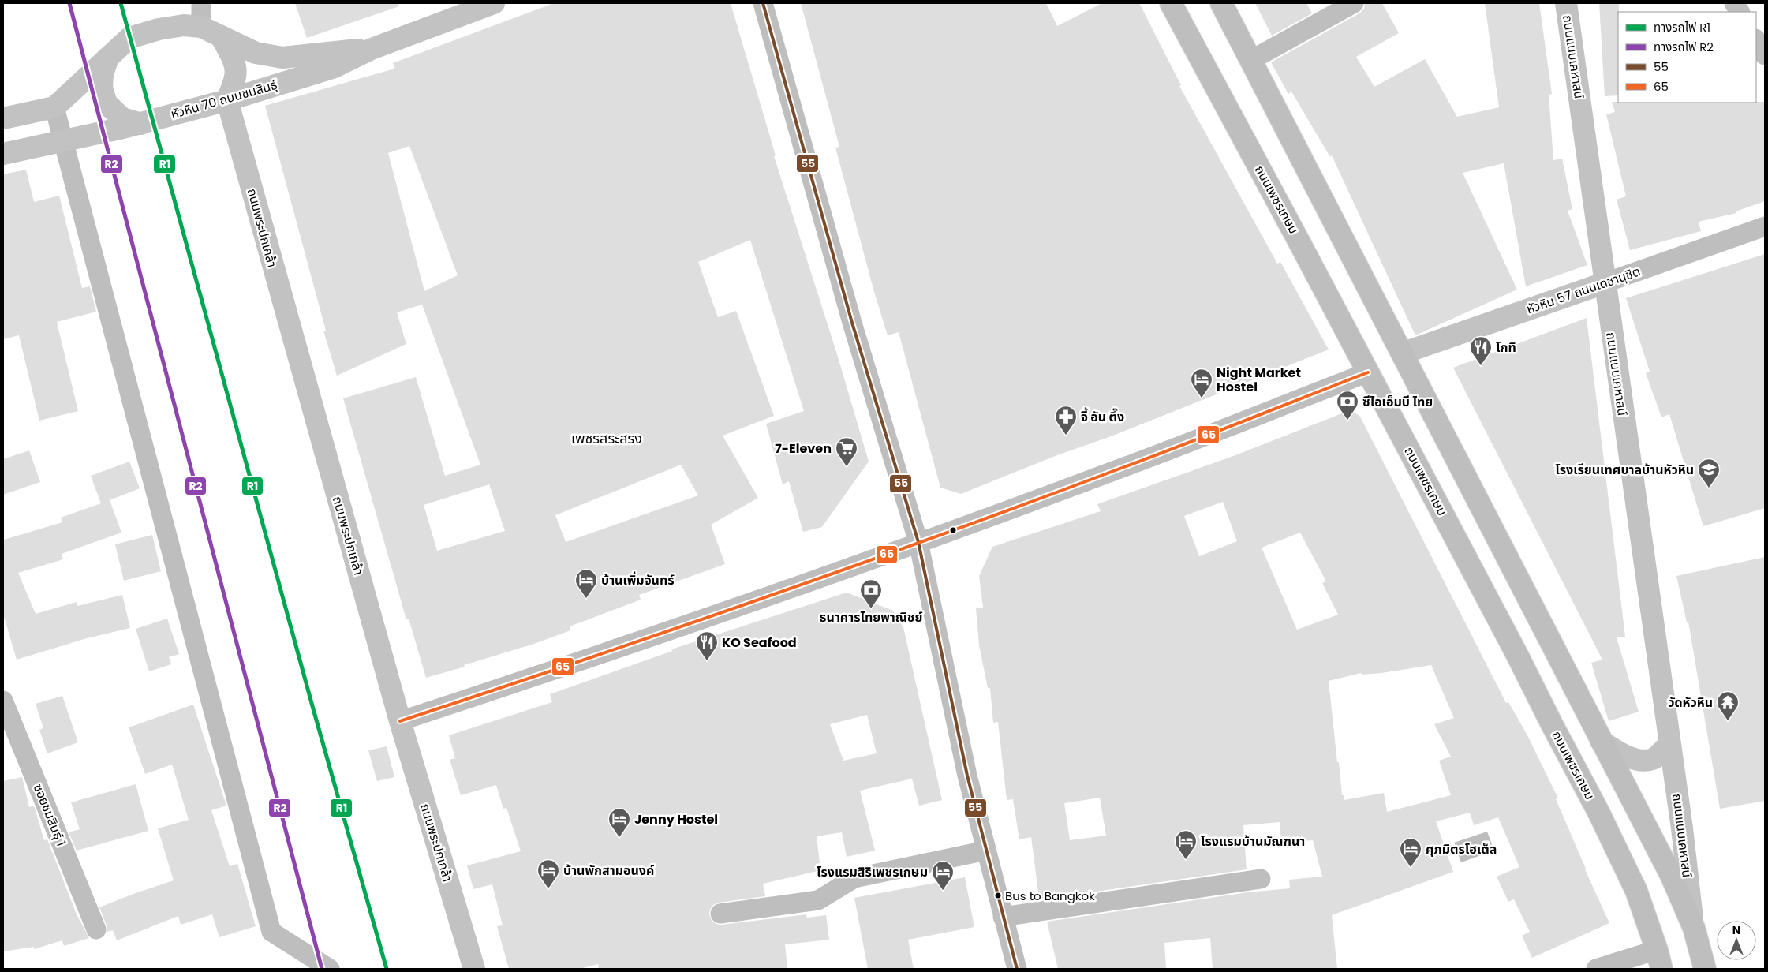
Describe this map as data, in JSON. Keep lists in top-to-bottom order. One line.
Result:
{"streets":{"main road":["ถนนเพชรเกษม"],"street":["ถนนแนบเคหาสน์","หัวหิน 70 ถนนชมสินธุ์","ถนนพระปกเกล้า","หัวหิน 57 ถนนเดชานุชิต","ซอยชมสินธุ์ 1"]},"crossings":[["ถนนแนบเคหาสน์","หัวหิน 57 ถนนเดชานุชิต"],["หัวหิน 70 ถนนชมสินธุ์","ถนนพระปกเกล้า"]],"districts":["เพชรสระสรง"],"places":{"restaurant":["โกทิ","KO Seafood"],"hotel":["Night Market Hostel","บ้านเพิ่มจันทร์","Jenny Hostel","โรงแรมบ้านมัณฑนา","ศุภมิตรโฮเต็ล","บ้านพักสามอนงค์","โรงแรมสิริเพชรเกษม"],"bank":["ซีไอเอ็มบี ไทย","ธนาคารไทยพาณิชย์"],"pharmacy":["จี้ อัน ตึ๊ง"],"supermarket":["7-Eleven"],"school or university":["โรงเรียนเทศบาลบ้านหัวหิน"],"temple":["วัดหัวหิน"],"other":["Bus to Bangkok"]},"lines":["rail line R1","rail line R2","transit line 55","transit line 65"],"legend":["ทางรถไฟ R1","ทางรถไฟ R2","55","65"],"north":"top"}
